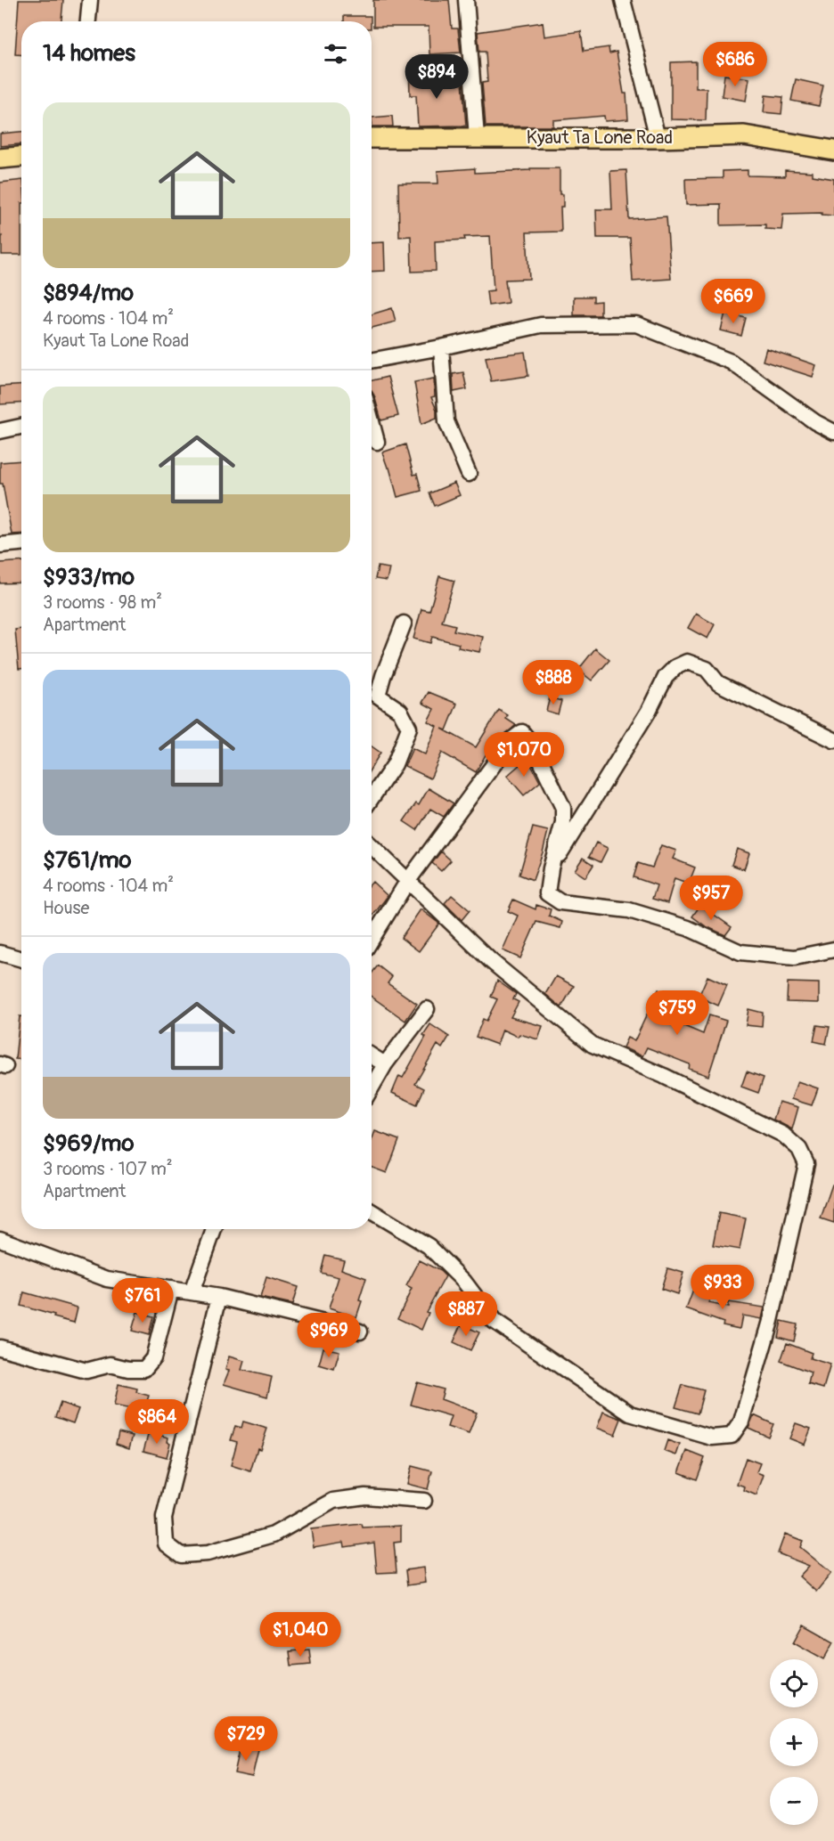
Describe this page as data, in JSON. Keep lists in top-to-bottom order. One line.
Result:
{"streets":{"main road":["Kyaut Ta Lone Road"]},"page":{"heading":"14 homes","price":["$686","$894","$669","$888","$1,070","$957","$759","$933","$761","$887","$969","$864","$1,040","$729"],"list":[{"name":"$894/mo","note":"4 rooms · 104 m² · Kyaut Ta Lone Road"},{"name":"$933/mo","note":"3 rooms · 98 m² · Apartment"},{"name":"$761/mo","note":"4 rooms · 104 m² · House"},{"name":"$969/mo","note":"3 rooms · 107 m² · Apartment"}],"map_buttons":["+","−"]}}
